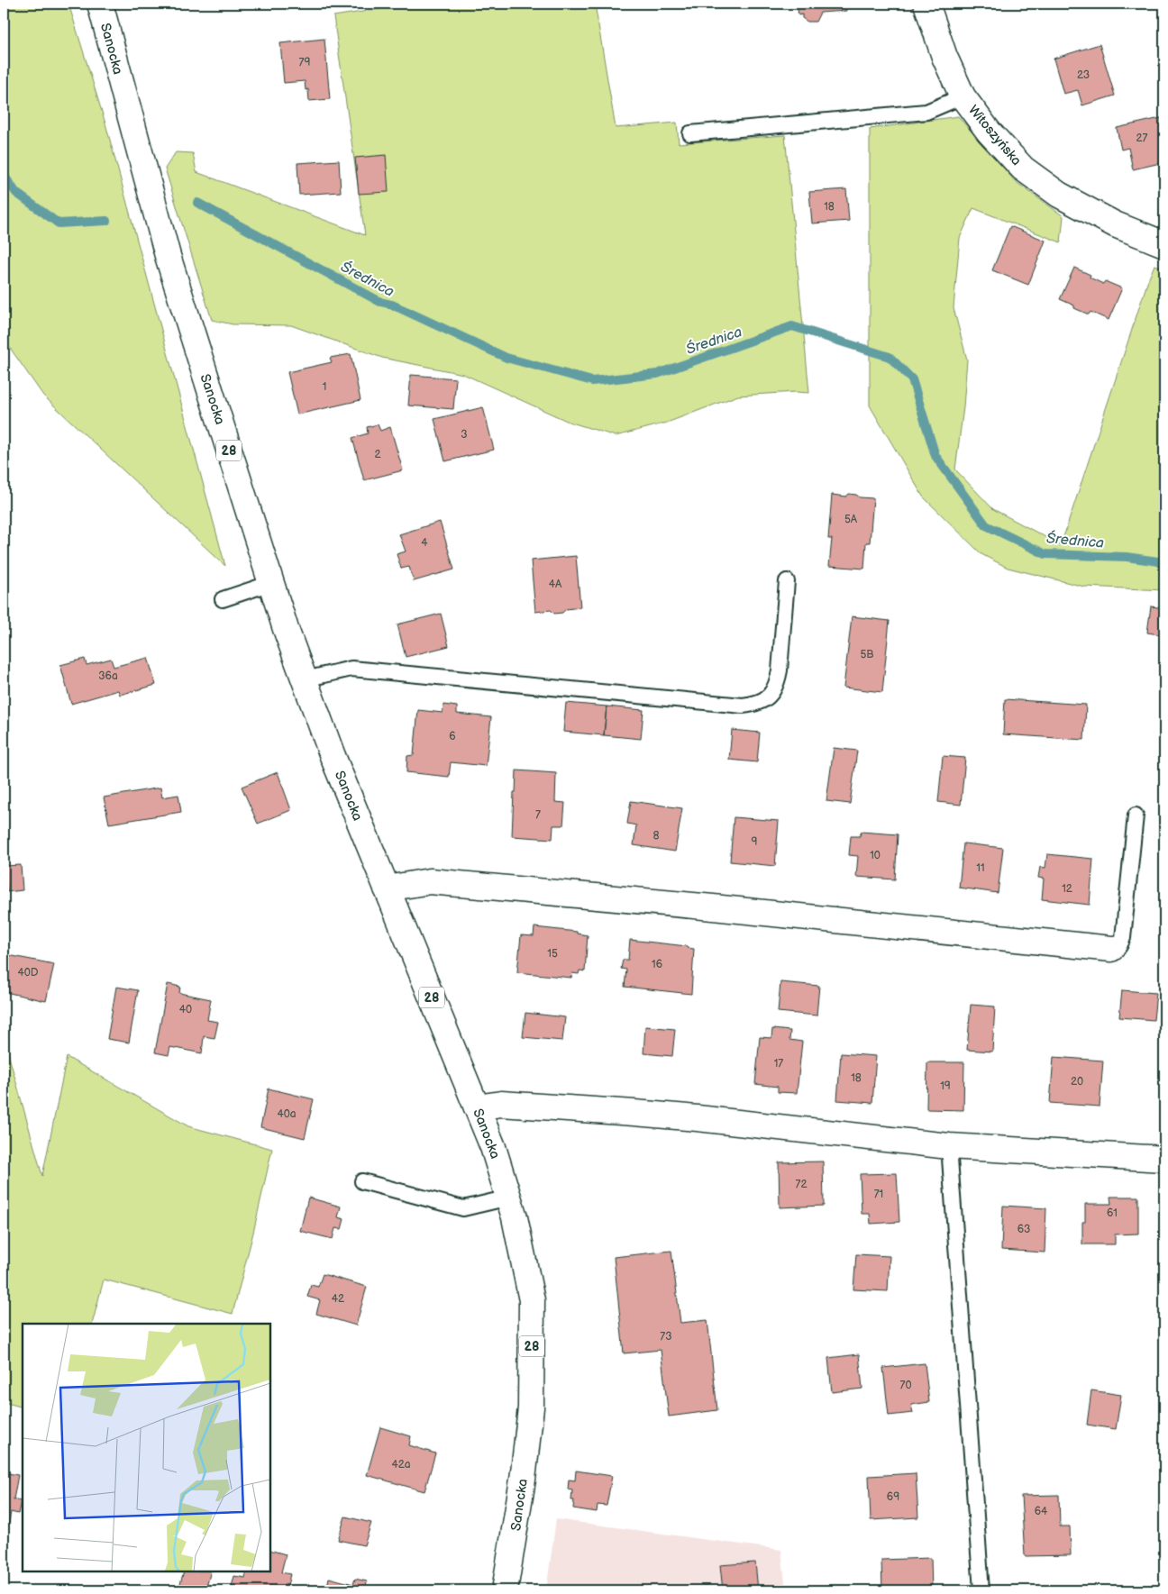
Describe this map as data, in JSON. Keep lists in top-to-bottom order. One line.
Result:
{"streets":{"street":["Sanocka","Witoszyńska","28"]},"water":["Średnica"],"house_numbers":["79","23","27","18","1","3","2","5A","4","4A","5B","36a","6","7","8","9","10","11","12","15","16","40D","40","17","18","20","19","40a","72","71","61","63","42","73","70","42a","69","64"]}
